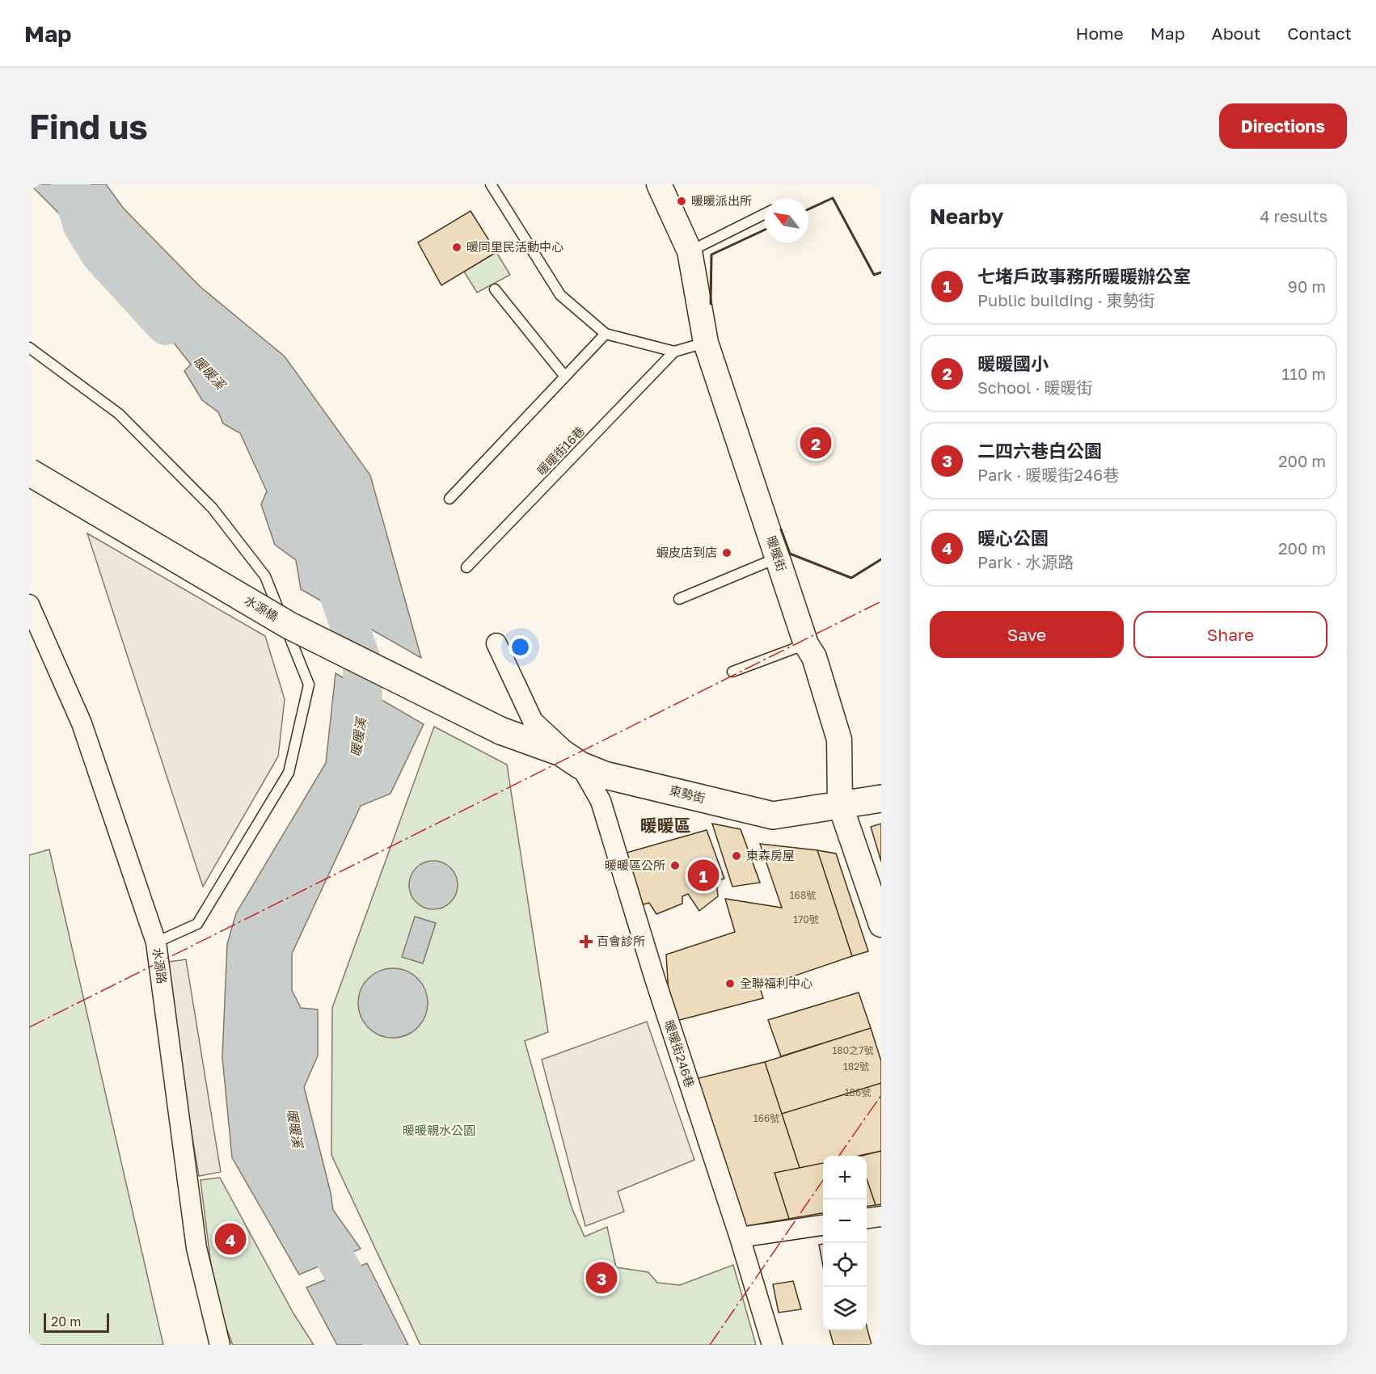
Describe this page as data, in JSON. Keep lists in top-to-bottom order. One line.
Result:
{"streets":{"main road":["水源橋","東勢街"],"street":["暖暖街","水源路","暖暖街246巷"],"lane":["暖暖街16巷"]},"crossings":[["暖暖街","東勢街"],["水源橋","東勢街"],["東勢街","暖暖街246巷"]],"districts":["暖暖區"],"water":["暖暖溪"],"parks":["暖暖親水公園"],"places":{"other":["暖暖派出所","暖同里民活動中心","蝦皮店到店","東森房屋","暖暖區公所","全聯福利中心"],"health":["百會診所"]},"house_numbers":["168號","170號","180之7號","182號","186號","166號"],"scale_bar":"20 m","north":"top left","page":{"header":"Map","nav":["Home","Map","About","Contact"],"buttons":["Directions",["Save","Share"]],"title":"Find us","heading":["Nearby","4 results"],"list":[{"mark":"1","name":"七堵戶政事務所暖暖辦公室","note":"Public building · 東勢街","value":"90 m"},{"mark":"2","name":"暖暖國小","note":"School · 暖暖街","value":"110 m"},{"mark":"3","name":"二四六巷白公園","note":"Park · 暖暖街246巷","value":"200 m"},{"mark":"4","name":"暖心公園","note":"Park · 水源路","value":"200 m"}],"pins":["2","1","4","3"],"map_buttons":["+","−"],"scale":"20 m"}}
